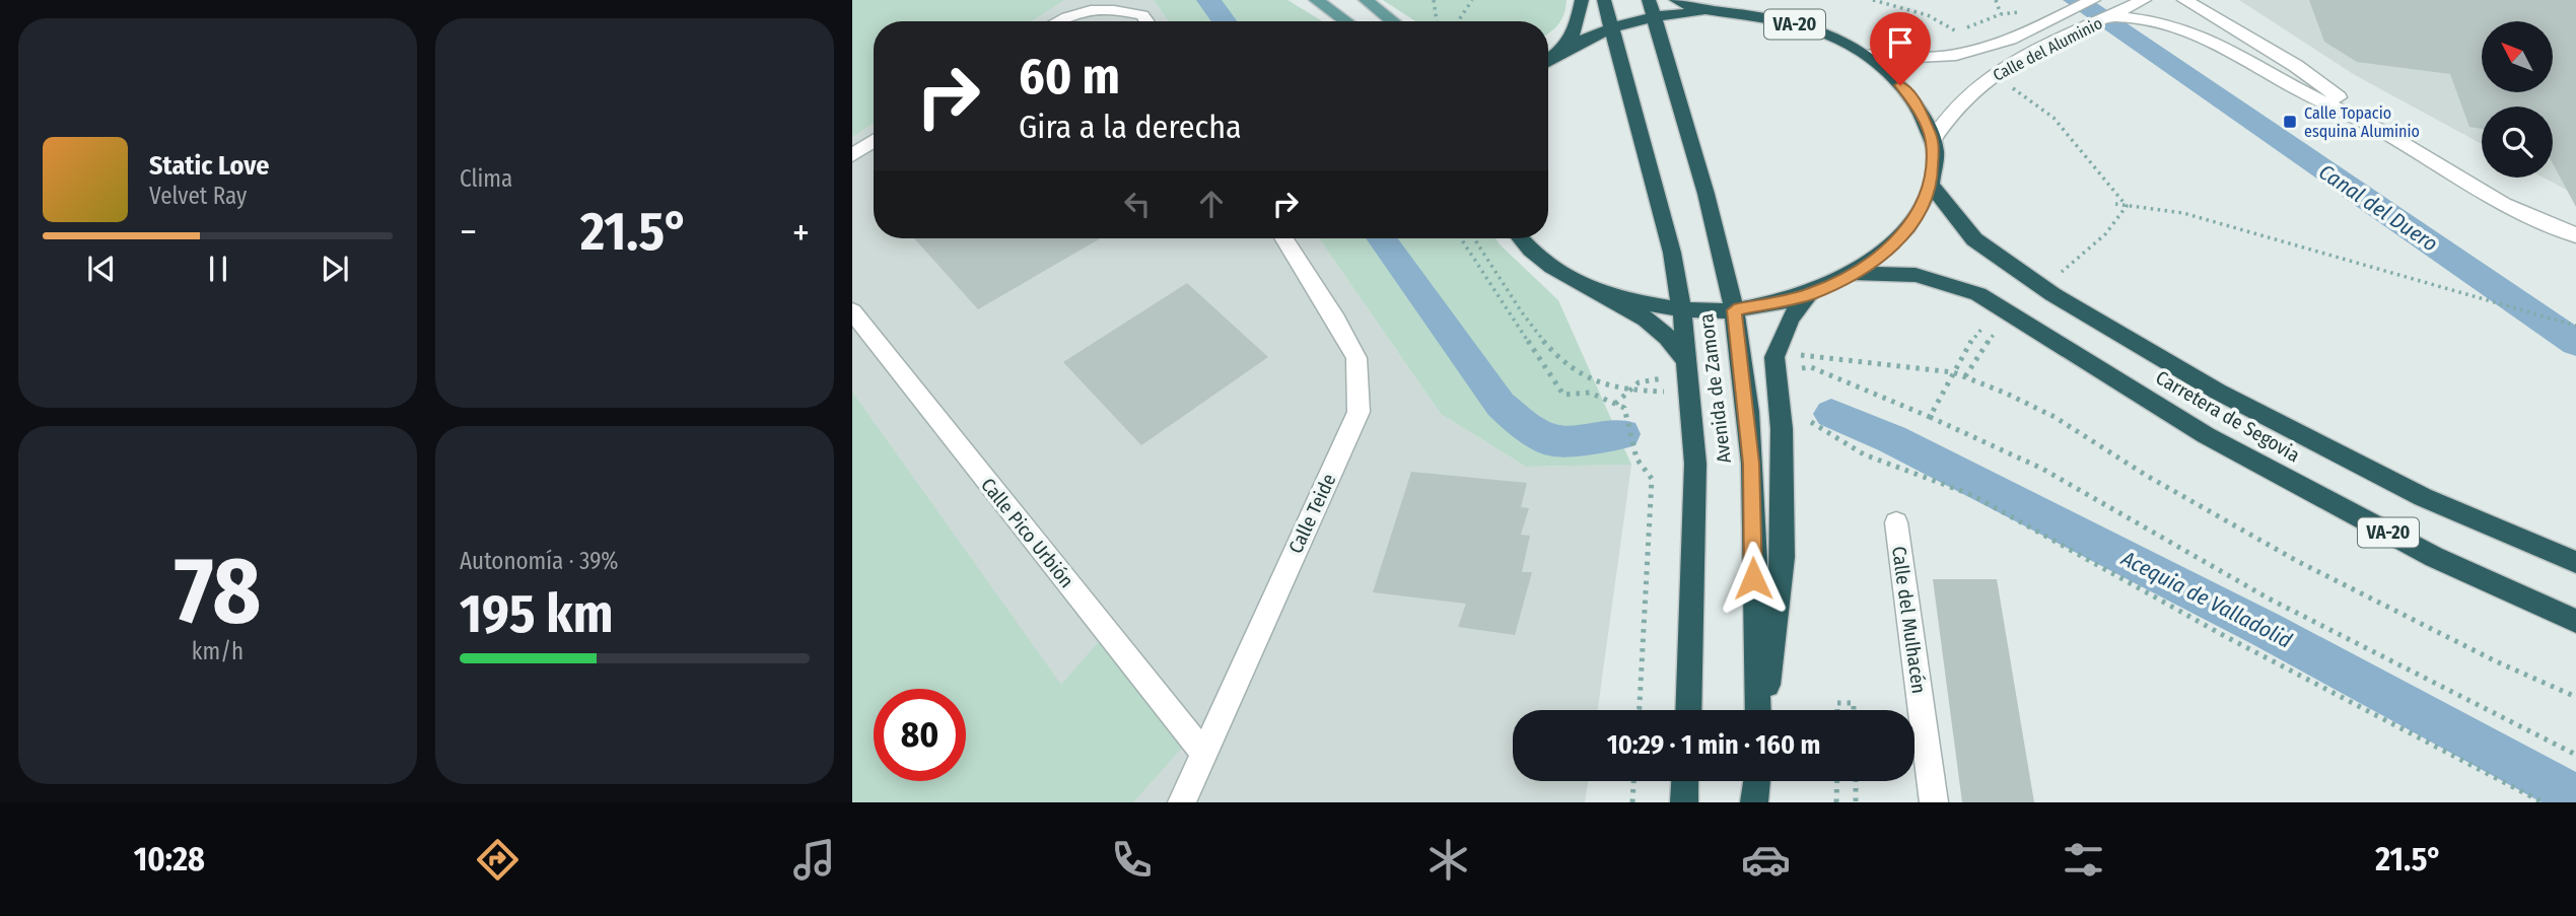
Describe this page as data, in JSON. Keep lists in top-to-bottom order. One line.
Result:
{"streets":{"highway":["VA-20","Avenida de Zamora","Carretera de Segovia"],"street":["Calle del Aluminio","Calle Teide","Calle Pico Urbión","Calle del Mulhacén"]},"crossings":[["VA-20","Calle del Aluminio"],["VA-20","Avenida de Zamora"],["VA-20","Carretera de Segovia"],["Calle Teide","Calle Pico Urbión"]],"water":["Canal del Duero","Acequia de Valladolid"],"places":{"transit":["Calle Topacio esquina Aluminio"]},"north":"top left","page":{"tile":["Clima",["78","km/h"],["Autonomía · 39%","195 km"]],"turn":["60 m","Gira a la derecha"],"song":["Static Love","Velvet Ray"],"heat":["−","21.5°","+"],"limit":"80","trip":"10:29 · 1 min · 160 m","tabs":["10:28","21.5°"]}}
